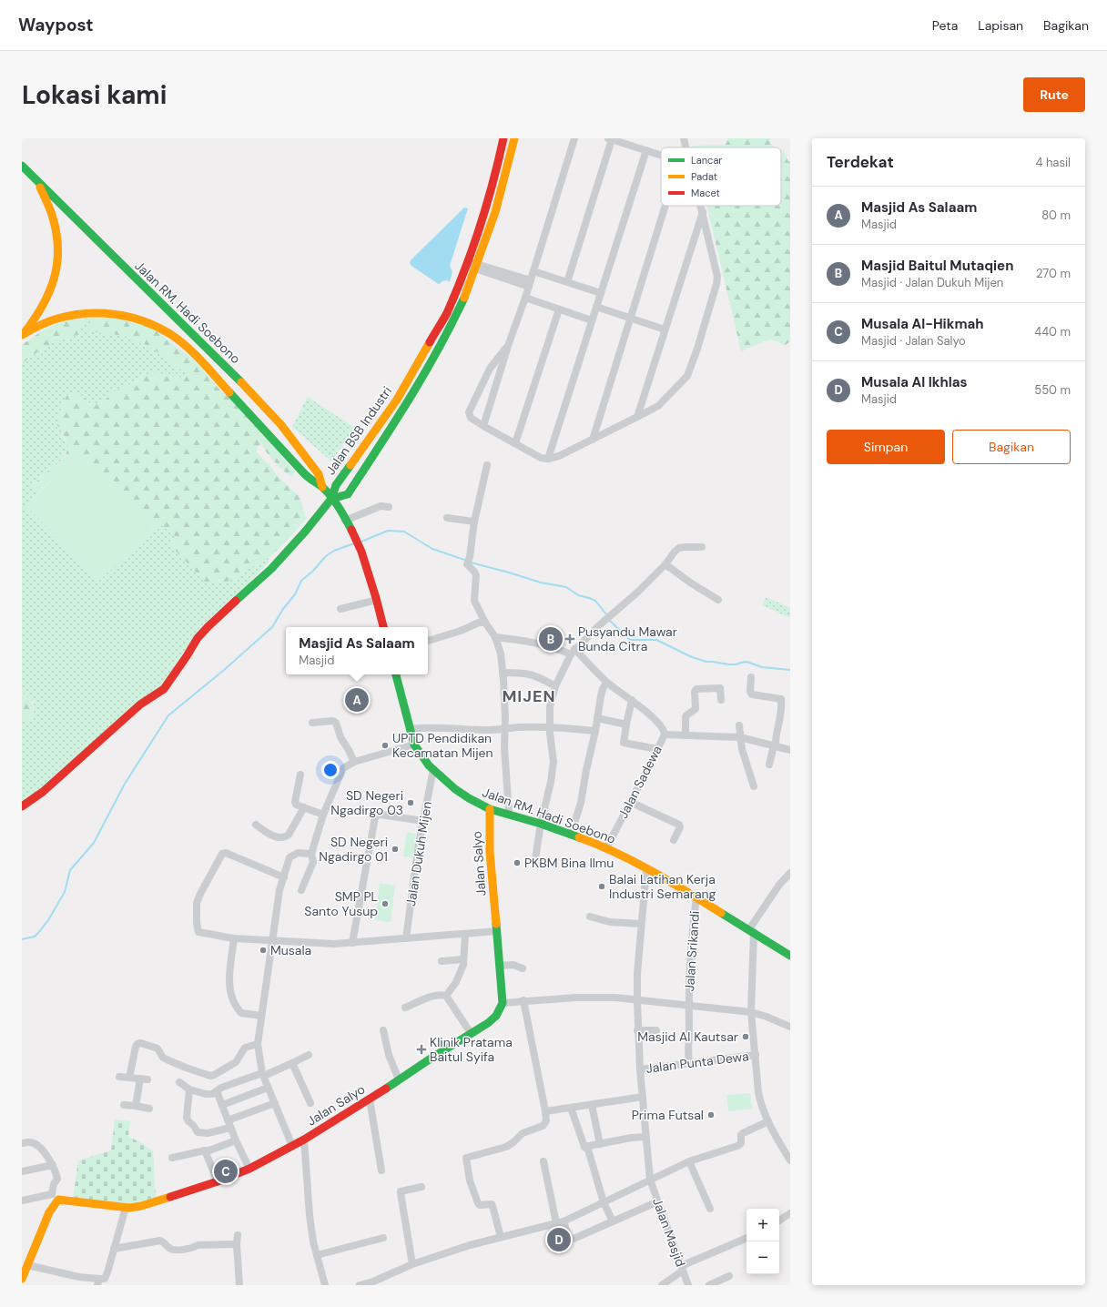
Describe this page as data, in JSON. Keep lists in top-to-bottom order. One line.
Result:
{"streets":{"main road":["Jalan RM. Hadi Soebono","Jalan BSB Industri","Jalan Salyo"],"street":["Jalan Sadewa","Jalan Dukuh Mijen","Jalan Srikandi","Jalan Punta Dewa","Jalan Masjid"]},"crossings":[["Jalan RM. Hadi Soebono","Jalan BSB Industri"],["Jalan RM. Hadi Soebono","Jalan Sadewa"],["Jalan RM. Hadi Soebono","Jalan Dukuh Mijen"],["Jalan RM. Hadi Soebono","Jalan Salyo"],["Jalan RM. Hadi Soebono","Jalan Srikandi"],["Jalan RM. Hadi Soebono","Jalan Masjid"],["Jalan Srikandi","Jalan Punta Dewa"],["Jalan Punta Dewa","Jalan Masjid"]],"districts":["MIJEN"],"places":{"health":["Pusyandu Mawar Bunda Citra","Klinik Pratama Baitul Syifa"],"other":["UPTD Pendidikan Kecamatan Mijen","SD Negeri Ngadirgo 03","SD Negeri Ngadirgo 01","PKBM Bina Ilmu","Balai Latihan Kerja Industri Semarang","SMP PL Santo Yusup","Musala","Masjid Al Kautsar","Prima Futsal"]},"legend":["Lancar","Padat","Macet"],"page":{"header":"Waypost","nav":["Peta","Lapisan","Bagikan"],"buttons":["Rute",["Simpan","Bagikan"]],"title":"Lokasi kami","heading":["Terdekat","4 hasil"],"list":[{"mark":"A","name":"Masjid As Salaam","note":"Masjid","value":"80 m"},{"mark":"B","name":"Masjid Baitul Mutaqien","note":"Masjid · Jalan Dukuh Mijen","value":"270 m"},{"mark":"C","name":"Musala Al-Hikmah","note":"Masjid · Jalan Salyo","value":"440 m"},{"mark":"D","name":"Musala Al Ikhlas","note":"Masjid","value":"550 m"}],"pins":["B","A","C","D"],"popup":["Masjid As Salaam","Masjid"],"map_buttons":["+","−"]}}
